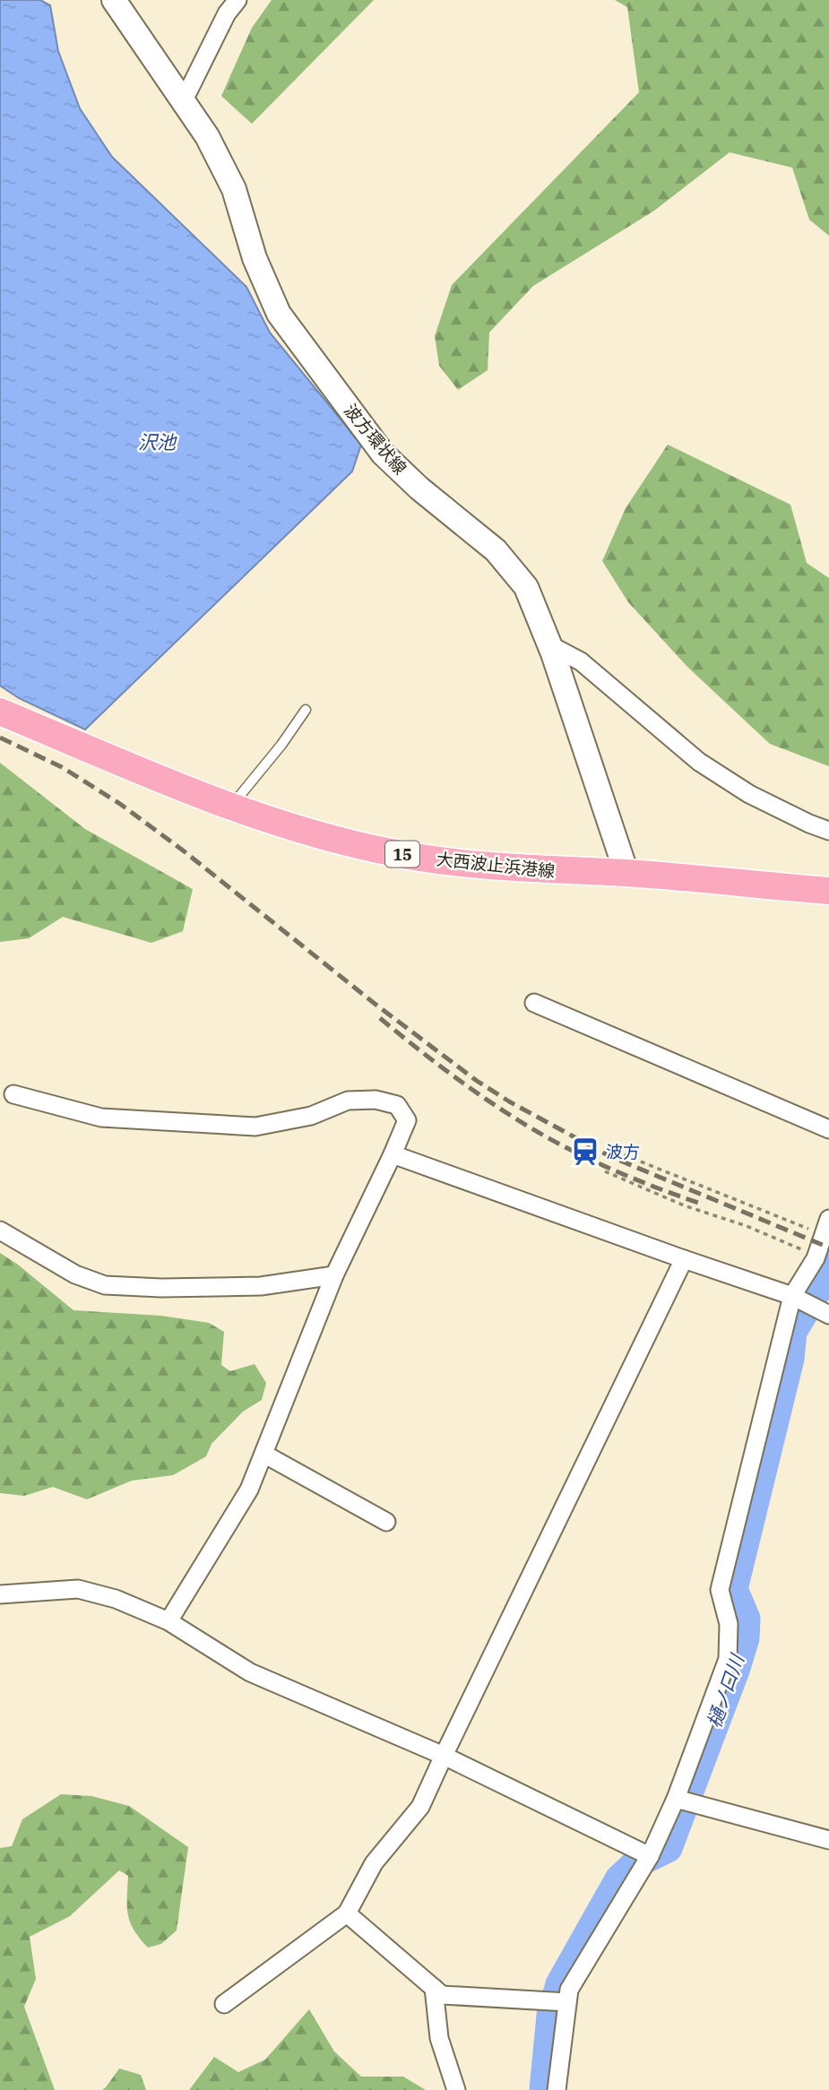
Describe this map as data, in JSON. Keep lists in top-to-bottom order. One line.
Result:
{"streets":{"main road":["波方環状線","15","大西波止浜港線"]},"crossings":[["波方環状線","大西波止浜港線"]],"water":["沢池","樋ノ口川"],"places":{"station":["波方"]}}
